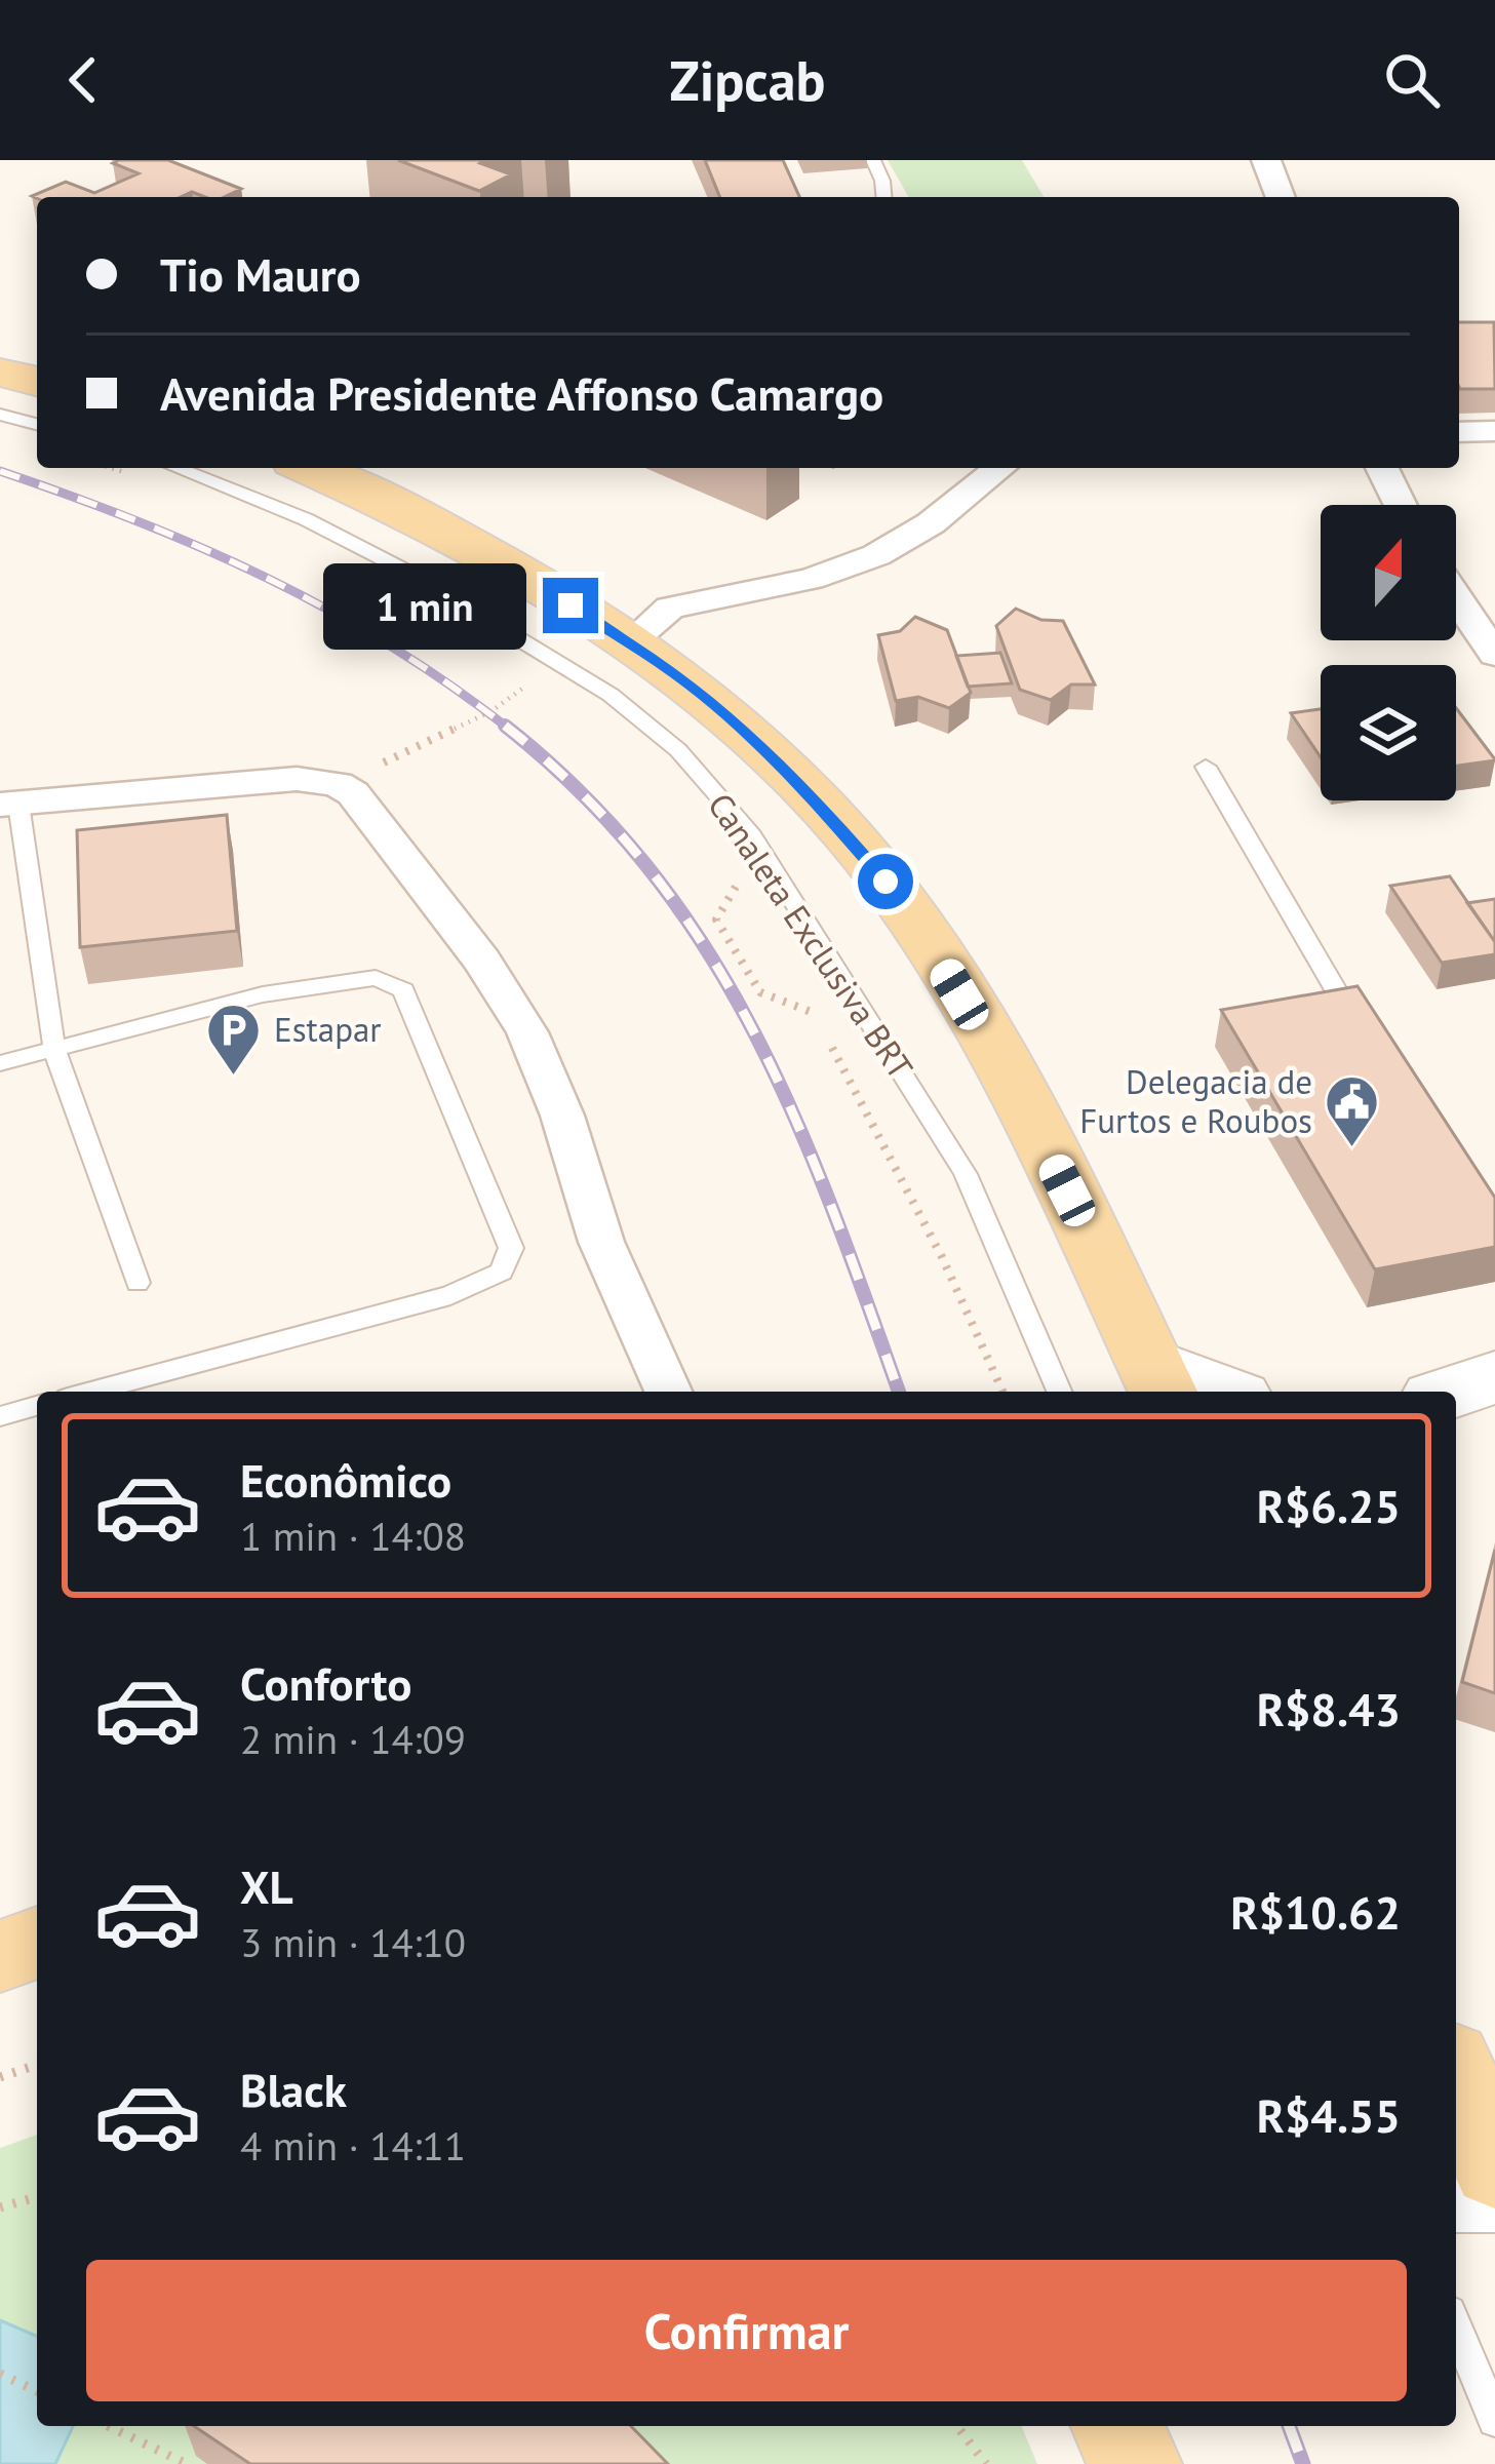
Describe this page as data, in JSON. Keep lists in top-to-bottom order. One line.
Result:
{"streets":{"lane":["Canaleta Exclusiva BRT"]},"places":{"parking":["Estapar"],"public building":["Delegacia de Furtos e Roubos"]},"north":"top","page":{"header":"Zipcab","banner":["Tio Mauro","Avenida Presidente Affonso Camargo"],"bubble":"1 min","list":[{"name":"Econômico","note":"1 min · 14:08","value":"R$6.25"},{"name":"Conforto","note":"2 min · 14:09","value":"R$8.43"},{"name":"XL","note":"3 min · 14:10","value":"R$10.62"},{"name":"Black","note":"4 min · 14:11","value":"R$4.55"}],"buttons":"Confirmar"}}
